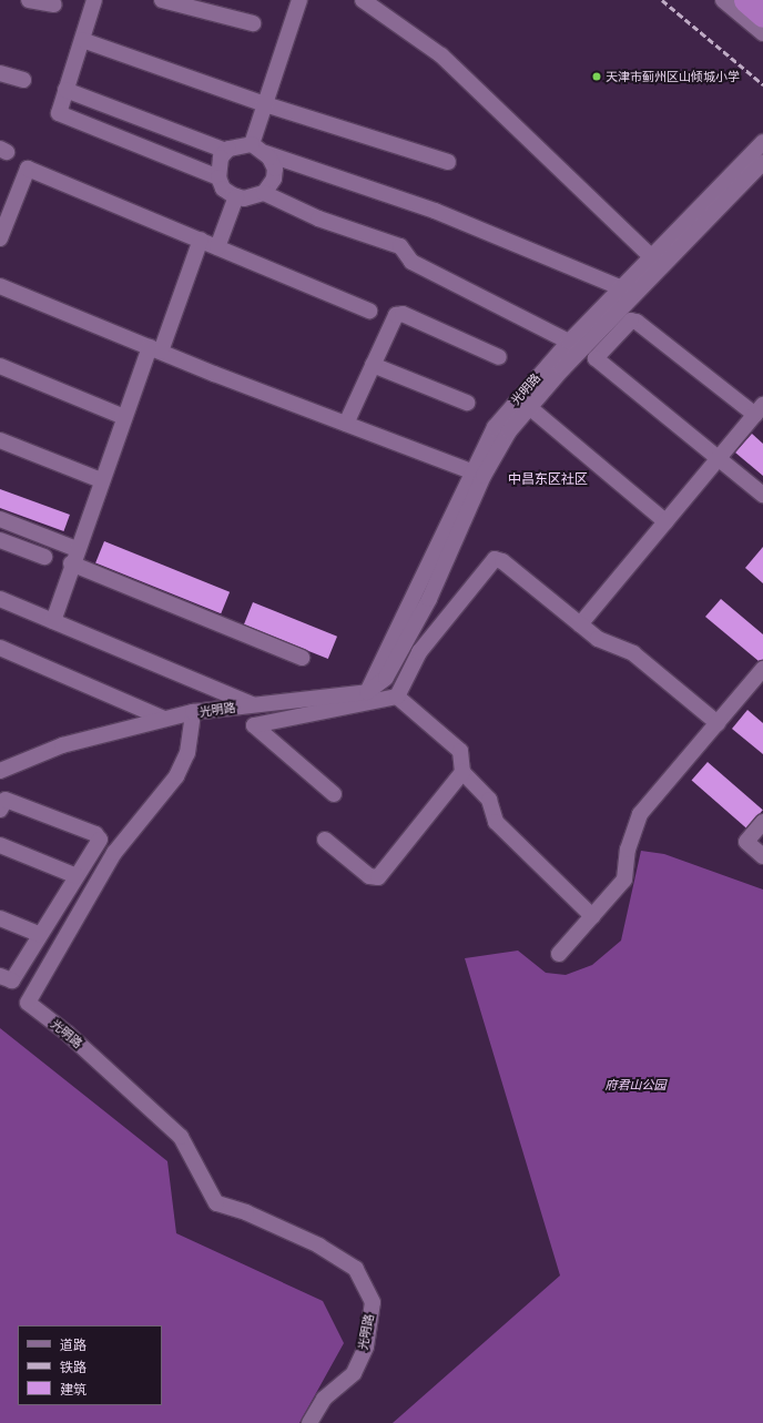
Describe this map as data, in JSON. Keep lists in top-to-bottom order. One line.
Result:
{"streets":{"street":["光明路"]},"districts":["中昌东区社区"],"parks":["府君山公园"],"places":["天津市蓟州区山倾城小学"],"legend":["道路","铁路","建筑"]}
